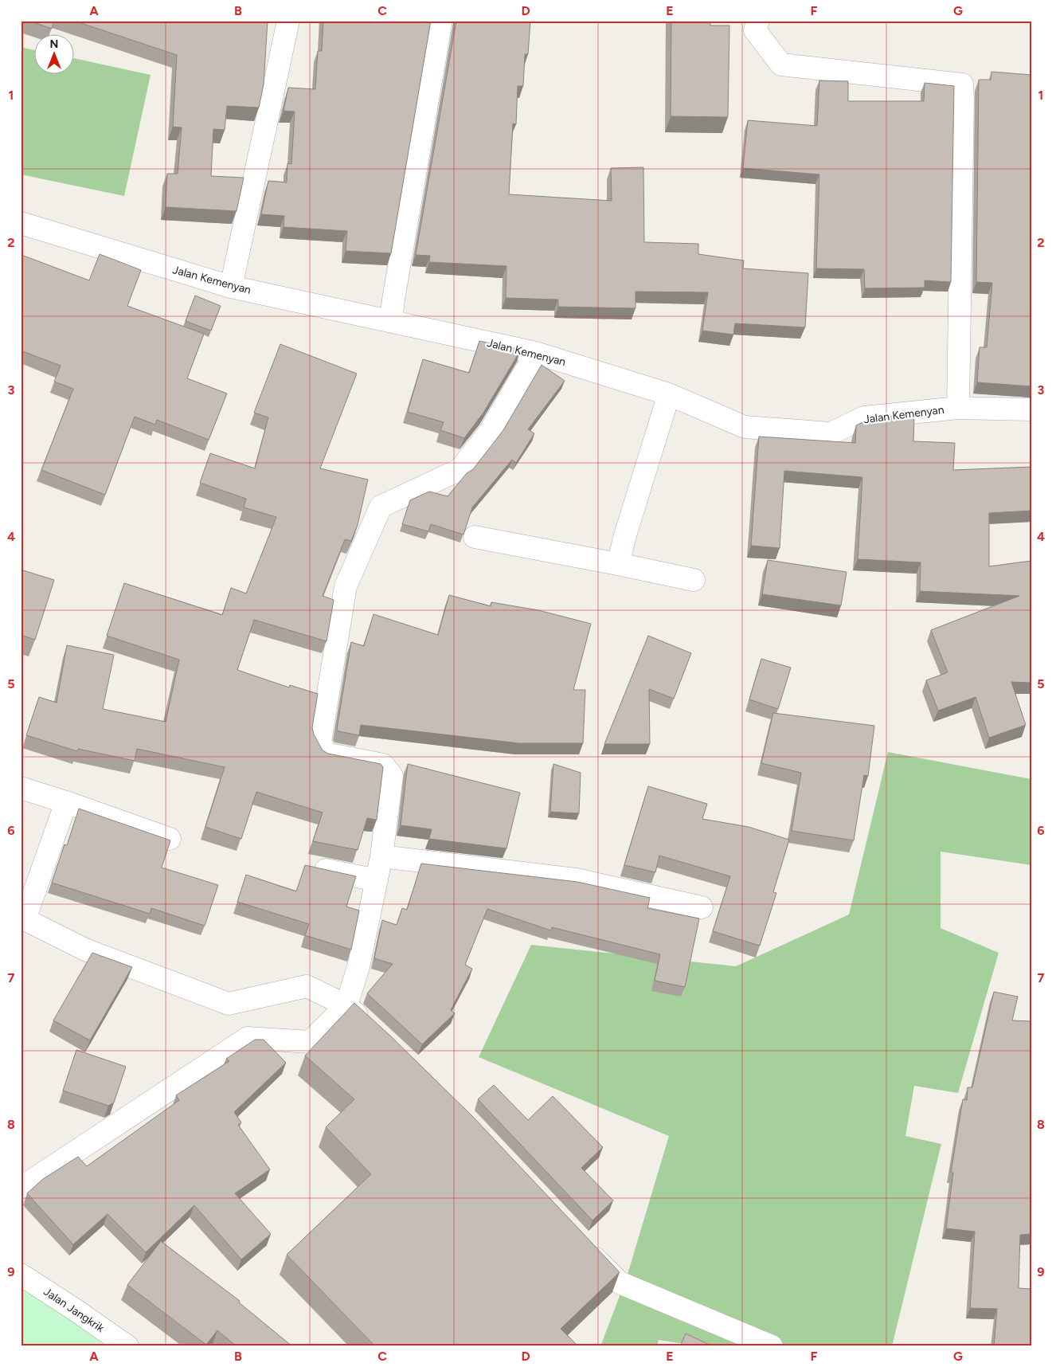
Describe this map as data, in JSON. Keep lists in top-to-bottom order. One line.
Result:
{"streets":{"street":["Jalan Kemenyan","Jalan Jangkrik"]},"north":"top","grid":{"columns":["A","B","C","D","E","F","G"],"rows":["1","2","3","4","5","6","7","8","9"]}}
